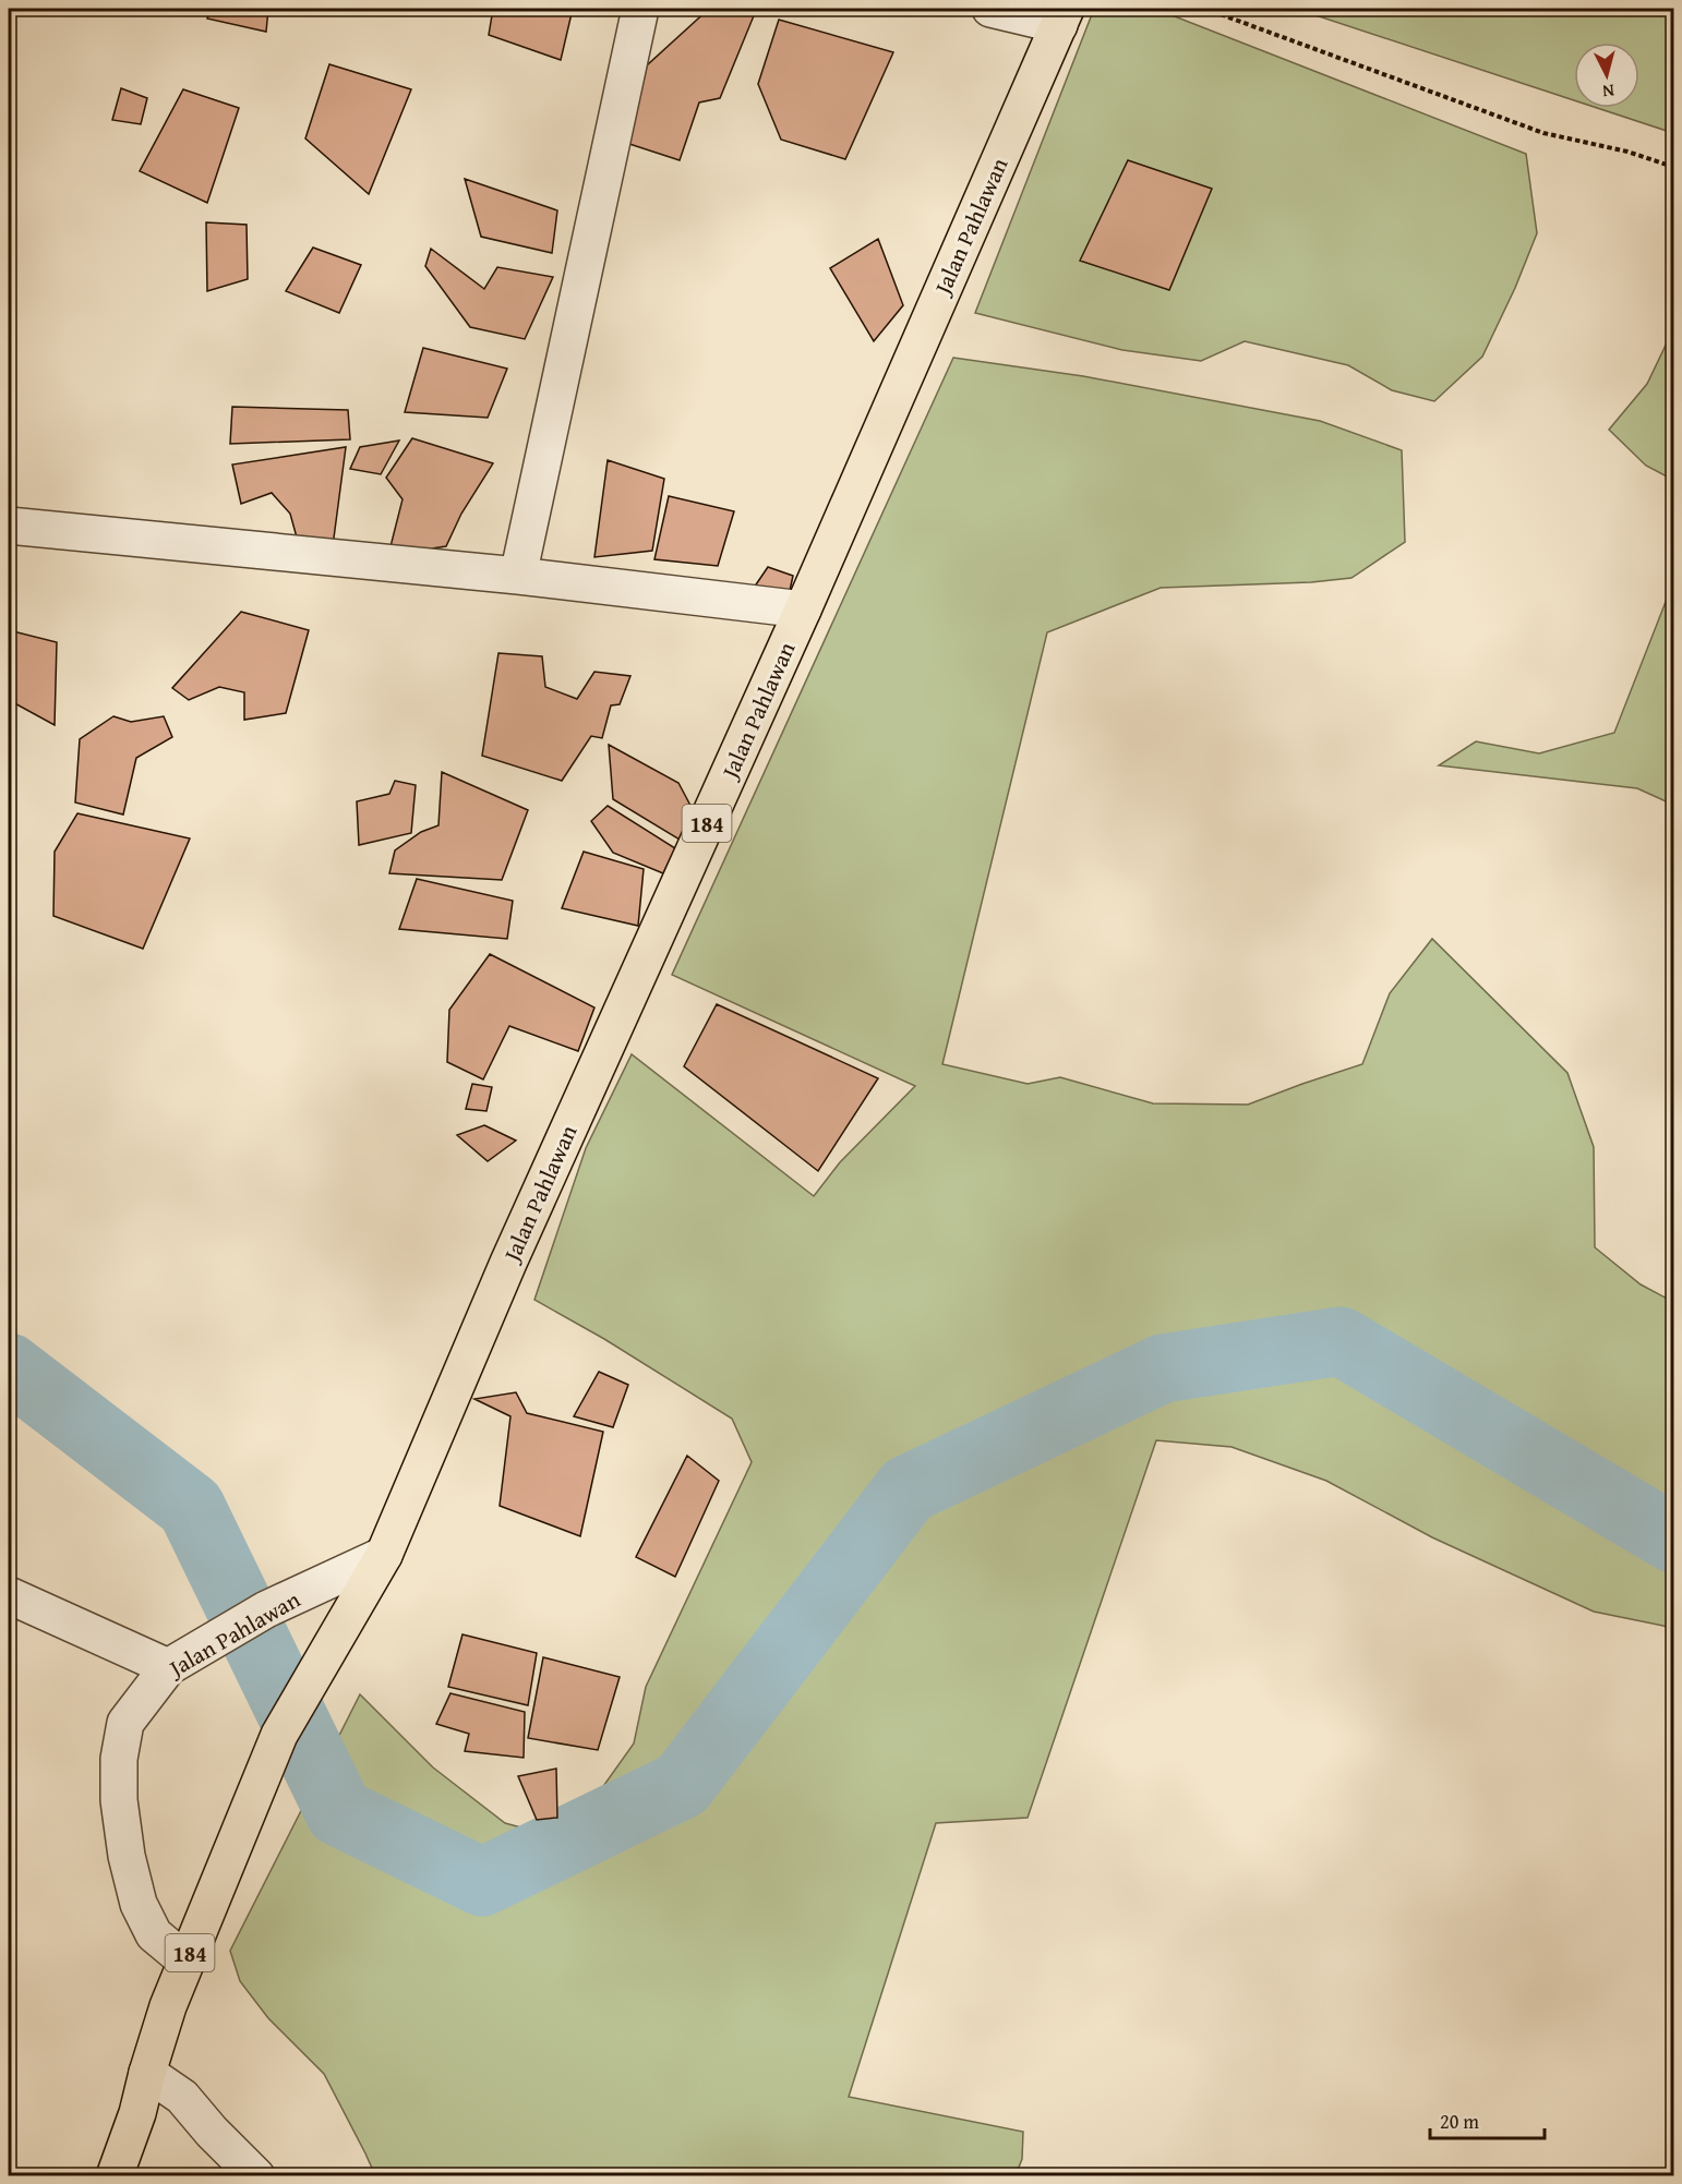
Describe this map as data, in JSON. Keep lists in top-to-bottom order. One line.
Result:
{"streets":{"main road":["Jalan Pahlawan","184"]},"scale_bar":"20 m","north":"bottom"}
